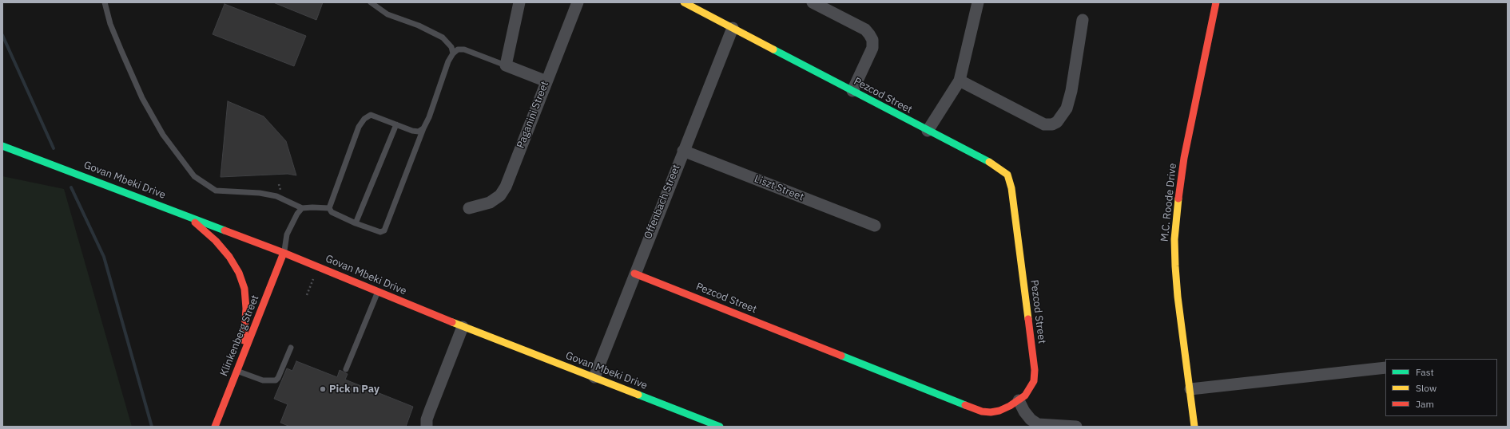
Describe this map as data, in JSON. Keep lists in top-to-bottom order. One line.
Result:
{"streets":{"street":["Pezcod Street","Paganini Street","Govan Mbeki Drive","Liszt Street","Offenbach Street","M.C. Roode Drive","Klinkenberg Street"]},"crossings":[["Pezcod Street","Offenbach Street"],["Govan Mbeki Drive","Offenbach Street"],["Govan Mbeki Drive","Klinkenberg Street"],["Liszt Street","Offenbach Street"]],"places":["Pick n Pay"],"legend":["Fast","Slow","Jam"]}
